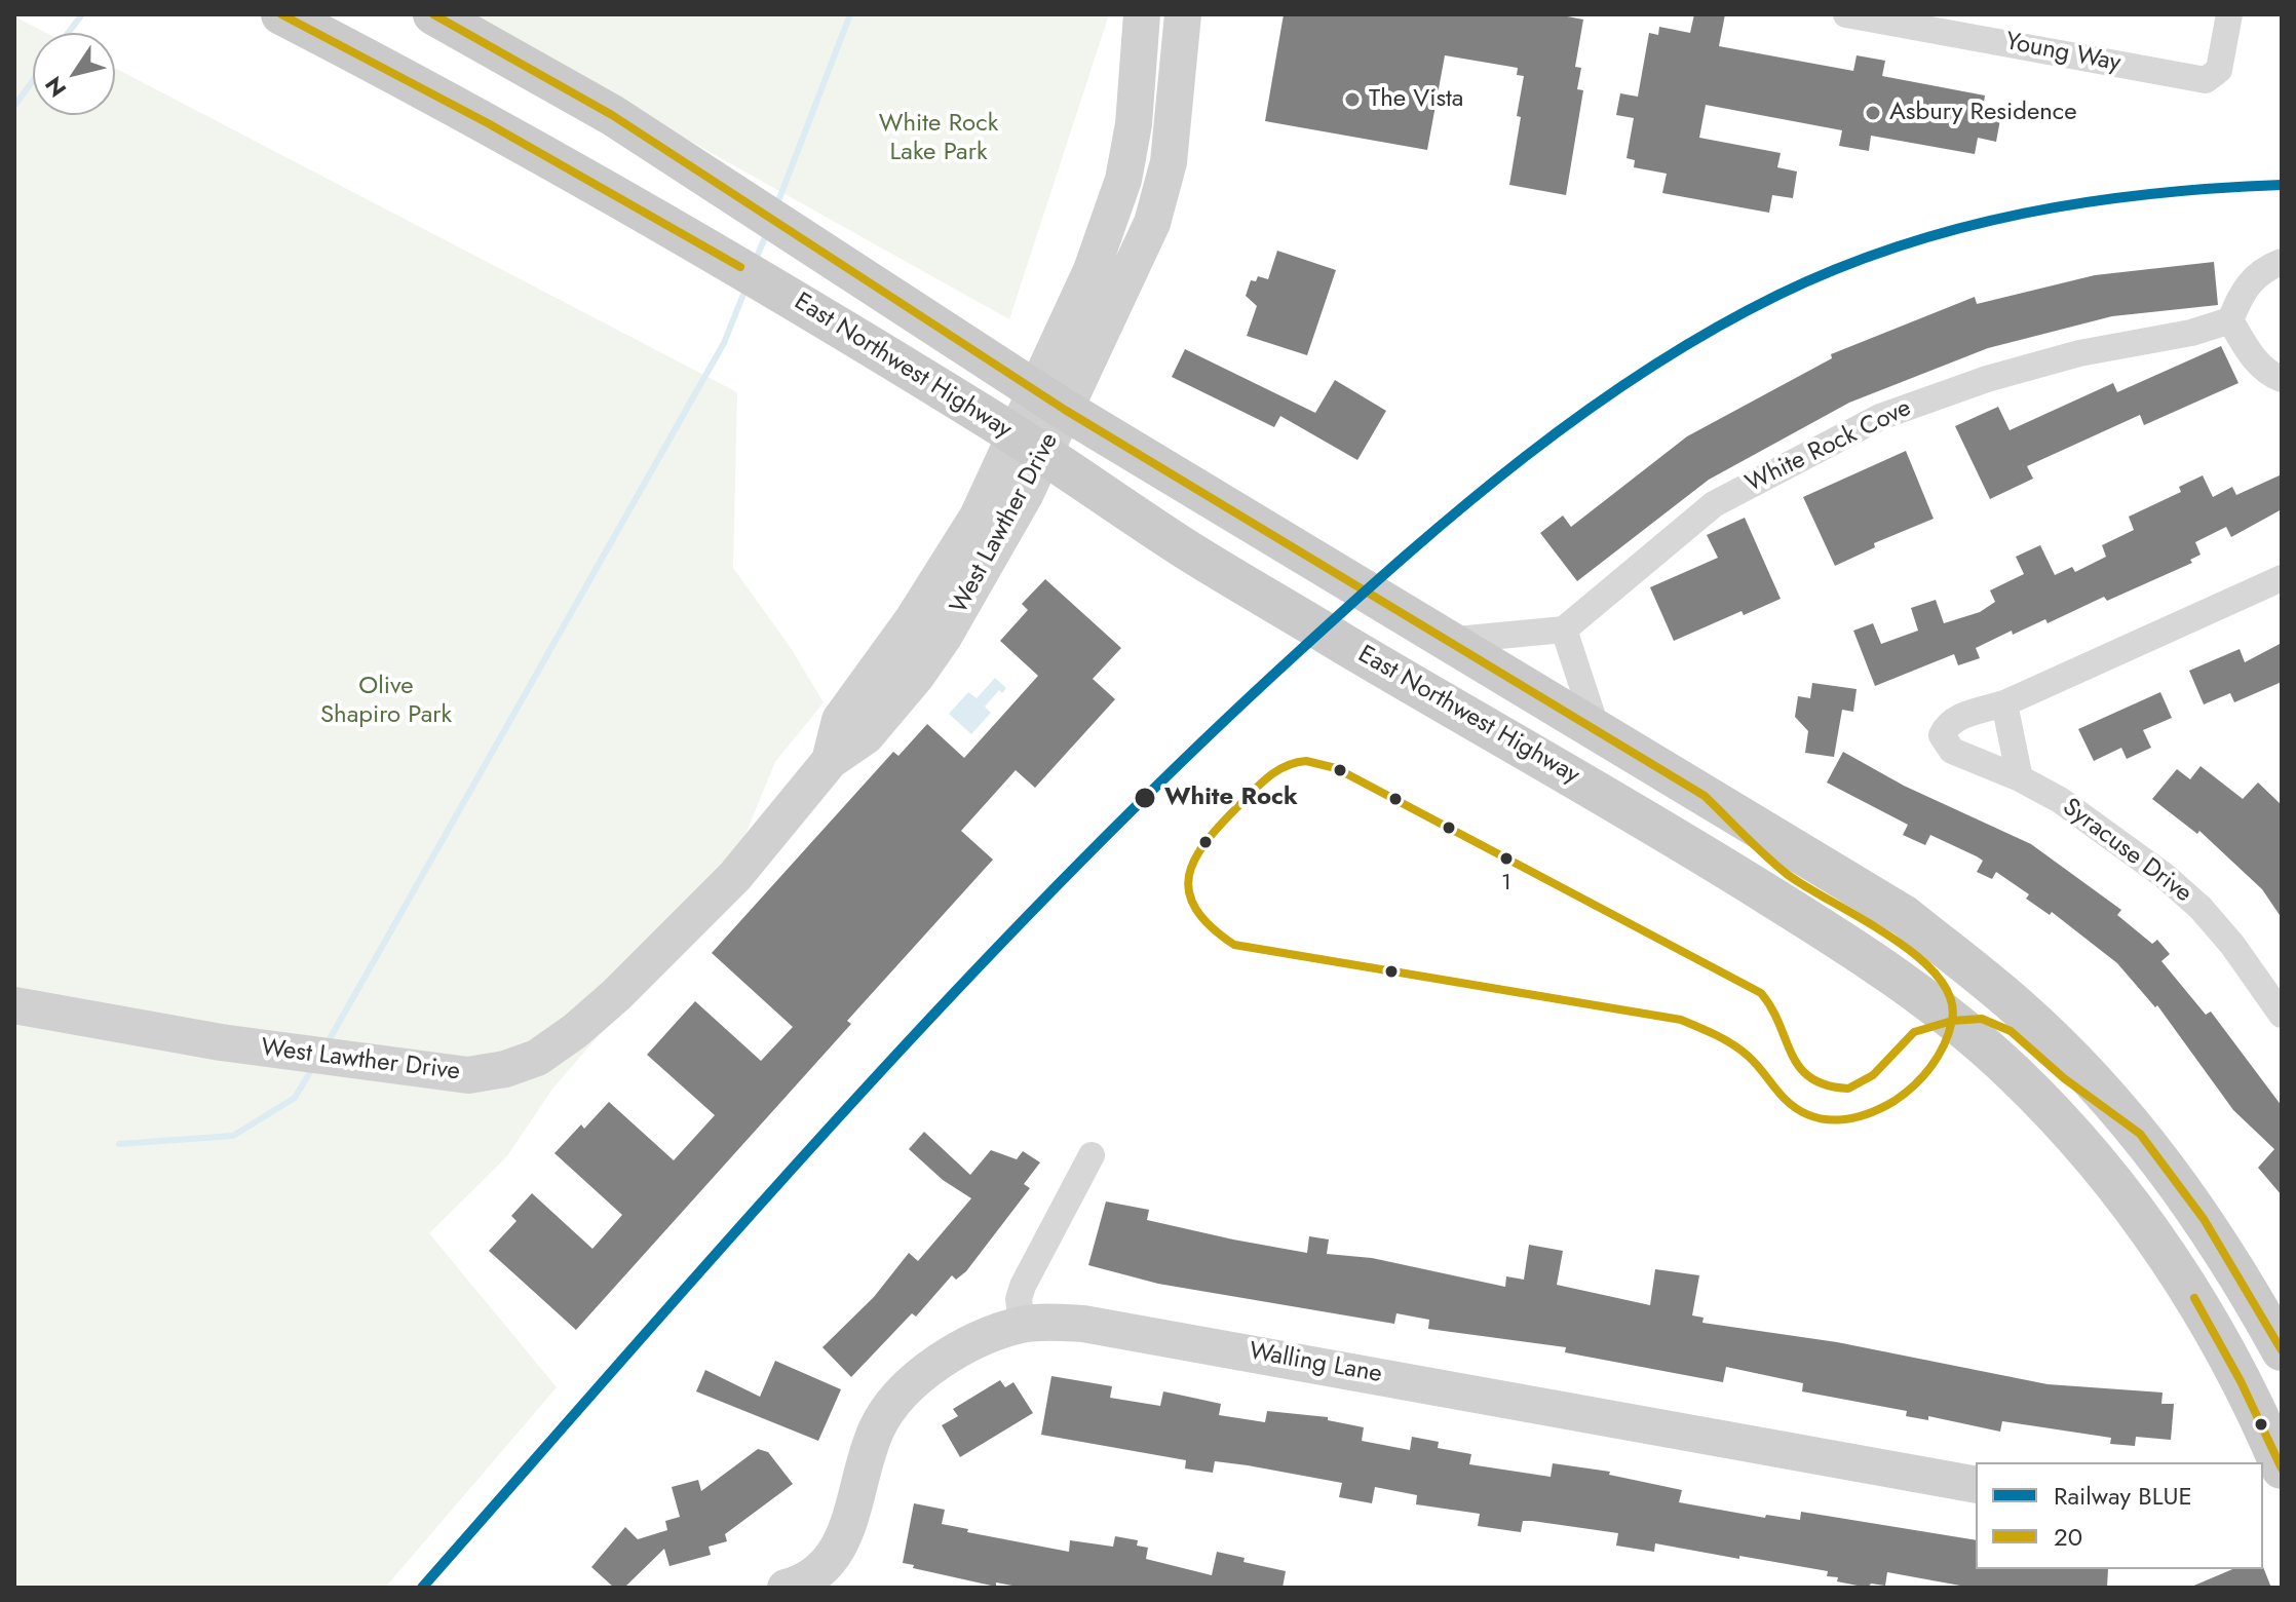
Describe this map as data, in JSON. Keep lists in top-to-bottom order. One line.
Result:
{"streets":{"main road":["East Northwest Highway"],"street":["Young Way","White Rock Cove","West Lawther Drive","Syracuse Drive","Walling Lane"]},"crossings":[["East Northwest Highway","West Lawther Drive"]],"parks":["White Rock Lake Park","Olive Shapiro Park"],"places":["The Vista","Asbury Residence","White Rock","1"],"lines":["transit line 20","rail line BLUE"],"legend":["Railway BLUE","20"],"north":"bottom left"}
